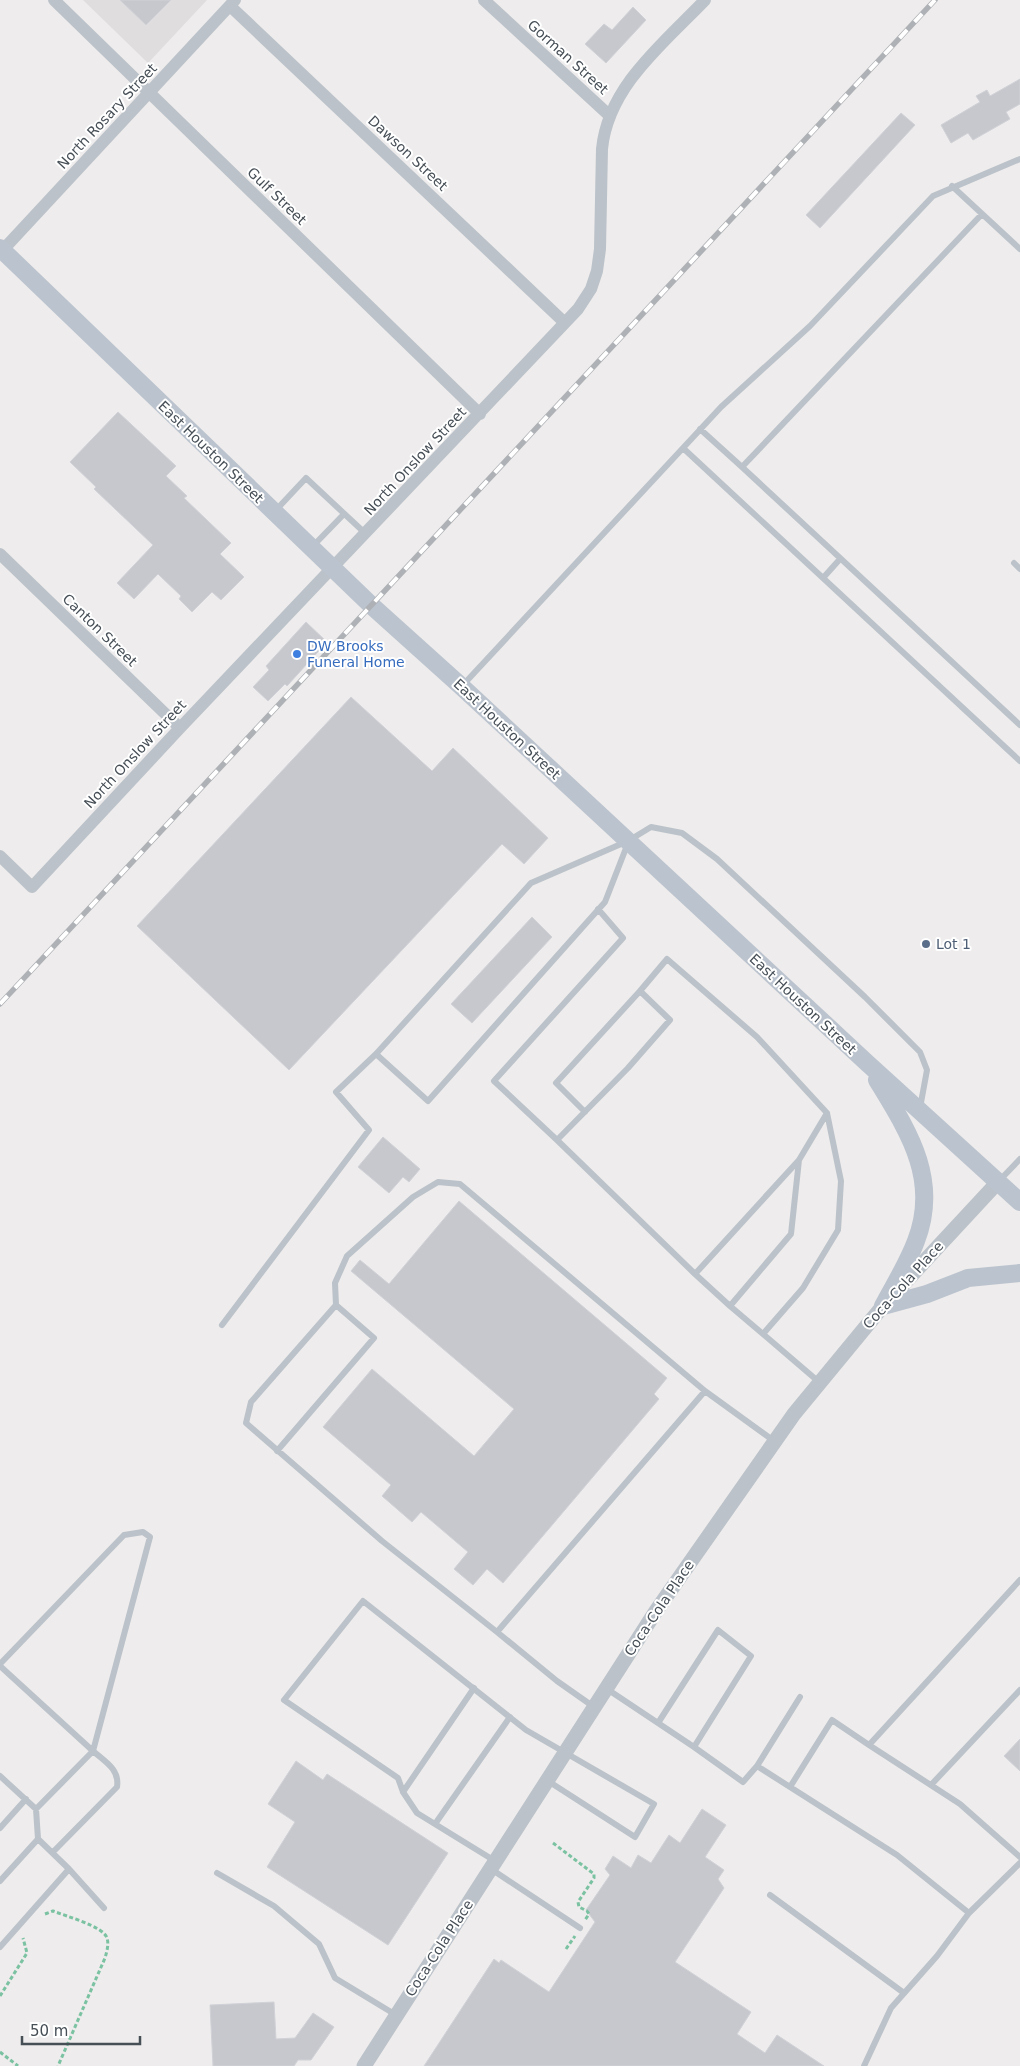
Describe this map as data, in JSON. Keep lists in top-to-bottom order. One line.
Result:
{"streets":{"main road":["East Houston Street"],"street":["Gorman Street","North Rosary Street","Dawson Street","Gulf Street","North Onslow Street","Canton Street","Coca-Cola Place"]},"crossings":[["Gorman Street","North Onslow Street"],["North Rosary Street","Dawson Street"],["North Rosary Street","Gulf Street"],["North Rosary Street","East Houston Street"],["Dawson Street","North Onslow Street"],["Gulf Street","North Onslow Street"],["East Houston Street","North Onslow Street"],["East Houston Street","Coca-Cola Place"],["North Onslow Street","Canton Street"]],"places":["DW Brooks Funeral Home","Lot 1"],"scale_bar":"50 m"}
